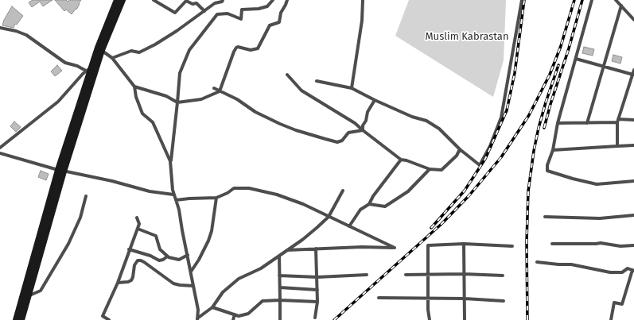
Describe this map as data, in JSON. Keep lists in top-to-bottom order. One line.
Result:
{"parks":["Muslim Kabrastan"]}
